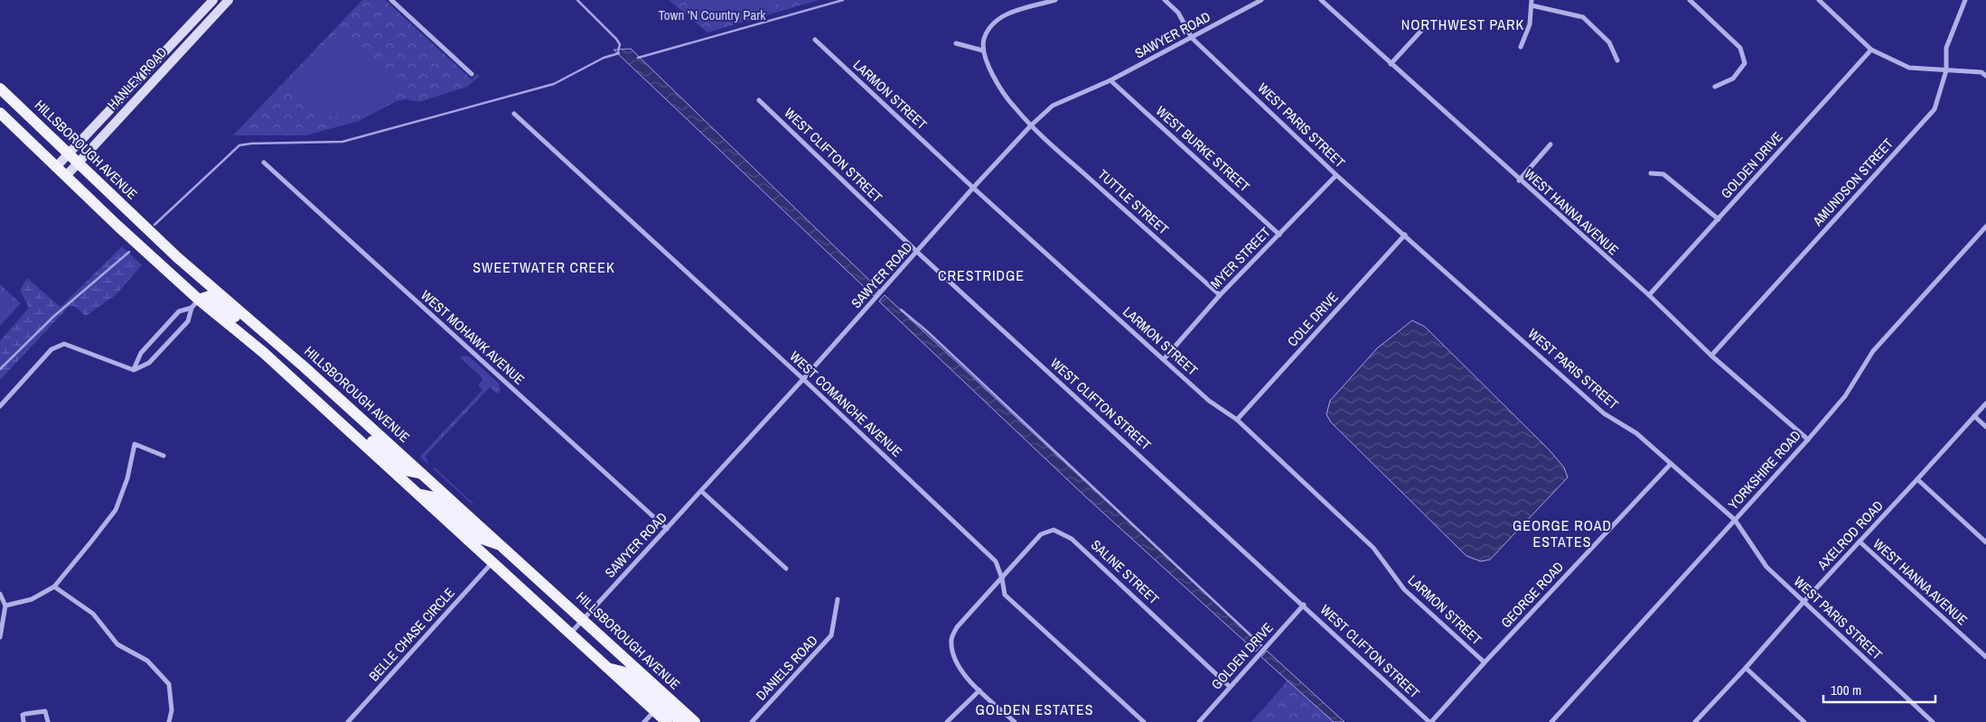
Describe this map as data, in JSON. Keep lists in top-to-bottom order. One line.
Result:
{"streets":{"main road":["HANLEY ROAD","HILLSBOROUGH AVENUE"],"street":["SAWYER ROAD","LARMON STREET","WEST PARIS STREET","WEST BURKE STREET","WEST CLIFTON STREET","GOLDEN DRIVE","AMUNDSON STREET","TUTTLE STREET","WEST HANNA AVENUE","MYER STREET","COLE DRIVE","WEST MOHAWK AVENUE","WEST COMANCHE AVENUE","YORKSHIRE ROAD","AXELROD ROAD","SALINE STREET","GEORGE ROAD","BELLE CHASE CIRCLE","DANIELS ROAD"]},"crossings":[["SAWYER ROAD","LARMON STREET"],["SAWYER ROAD","WEST PARIS STREET"],["SAWYER ROAD","WEST BURKE STREET"],["SAWYER ROAD","HILLSBOROUGH AVENUE"],["SAWYER ROAD","WEST CLIFTON STREET"],["SAWYER ROAD","TUTTLE STREET"],["SAWYER ROAD","WEST MOHAWK AVENUE"],["SAWYER ROAD","WEST COMANCHE AVENUE"],["HANLEY ROAD","HILLSBOROUGH AVENUE"],["LARMON STREET","MYER STREET"],["LARMON STREET","COLE DRIVE"],["LARMON STREET","GEORGE ROAD"],["WEST PARIS STREET","MYER STREET"],["WEST PARIS STREET","COLE DRIVE"],["WEST PARIS STREET","YORKSHIRE ROAD"],["WEST PARIS STREET","AXELROD ROAD"],["WEST PARIS STREET","GEORGE ROAD"],["WEST BURKE STREET","MYER STREET"],["WEST CLIFTON STREET","GOLDEN DRIVE"],["WEST CLIFTON STREET","GEORGE ROAD"],["GOLDEN DRIVE","WEST HANNA AVENUE"],["GOLDEN DRIVE","SALINE STREET"],["AMUNDSON STREET","WEST HANNA AVENUE"],["TUTTLE STREET","MYER STREET"],["WEST HANNA AVENUE","YORKSHIRE ROAD"],["WEST HANNA AVENUE","AXELROD ROAD"],["WEST COMANCHE AVENUE","SALINE STREET"]],"districts":["NORTHWEST PARK","SWEETWATER CREEK","CRESTRIDGE","GEORGE ROAD ESTATES","GOLDEN ESTATES"],"parks":["Town ’N Country Park"],"scale_bar":"100 m"}
